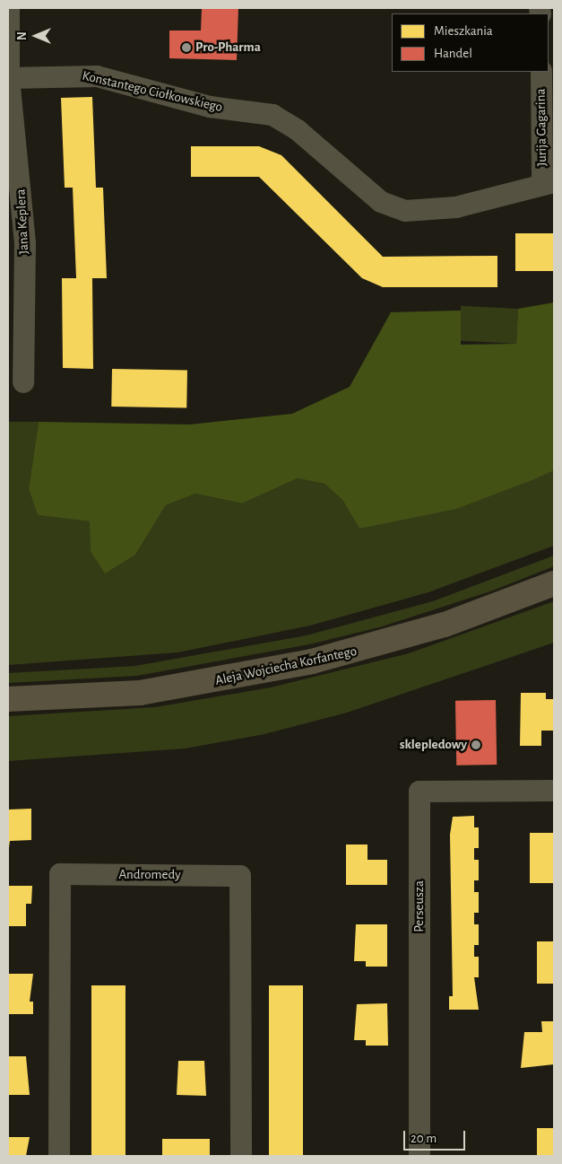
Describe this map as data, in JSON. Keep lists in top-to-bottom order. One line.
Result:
{"streets":{"main road":["Aleja Wojciecha Korfantego"],"street":["Konstantego Ciołkowskiego","Jurija Gagarina","Jana Keplera","Andromedy","Perseusza"]},"crossings":[["Konstantego Ciołkowskiego","Jurija Gagarina"],["Konstantego Ciołkowskiego","Jana Keplera"]],"places":["Pro-Pharma","sklepledowy"],"legend":["Mieszkania","Handel"],"scale_bar":"20 m","north":"left"}
